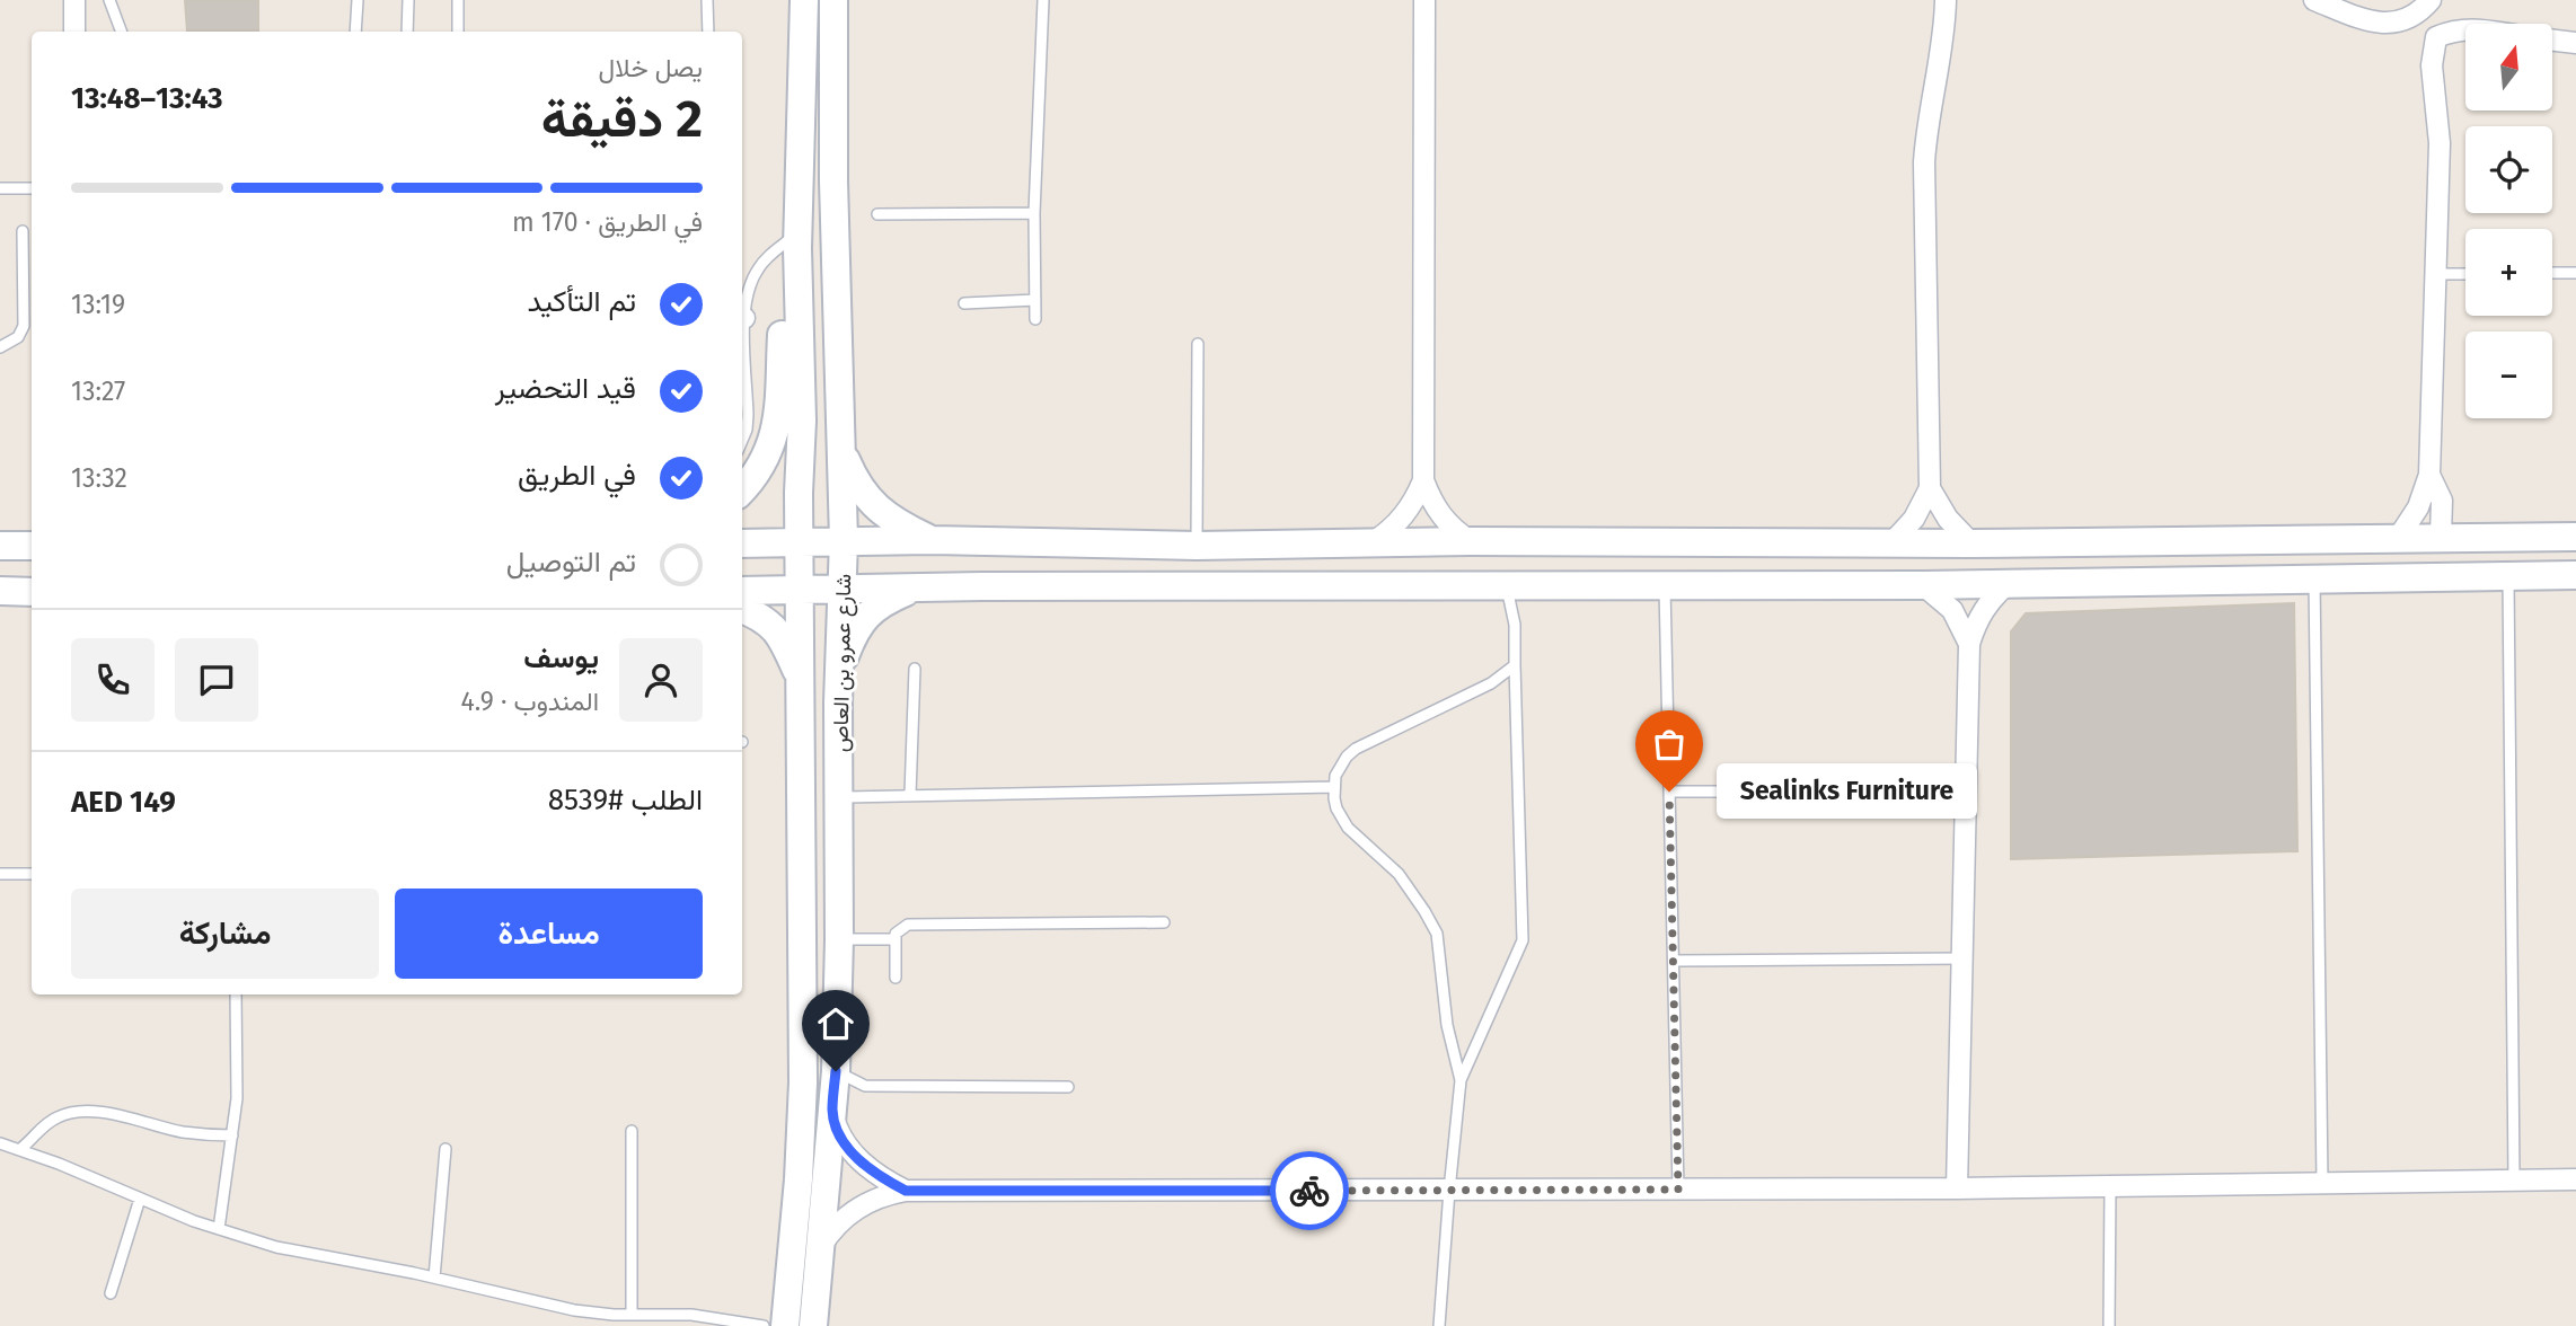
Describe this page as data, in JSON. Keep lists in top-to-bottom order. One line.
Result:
{"streets":{"main road":["شارع عمرو بن العاص"]},"places":["Sealinks Furniture"],"north":"top","page":{"map_buttons":["+","−"],"heading":["2 دقيقة","يصل خلال","13:43–13:48"],"panel":["يوسف","المندوب · 4.9","الطلب #8539","AED 149"],"bar":"في الطريق · 170 m","list":[["تم التأكيد","13:19"],["قيد التحضير","13:27"],["في الطريق","13:32"],"تم التوصيل"],"bubble":"Sealinks Furniture","buttons":["مساعدة","مشاركة"]}}
